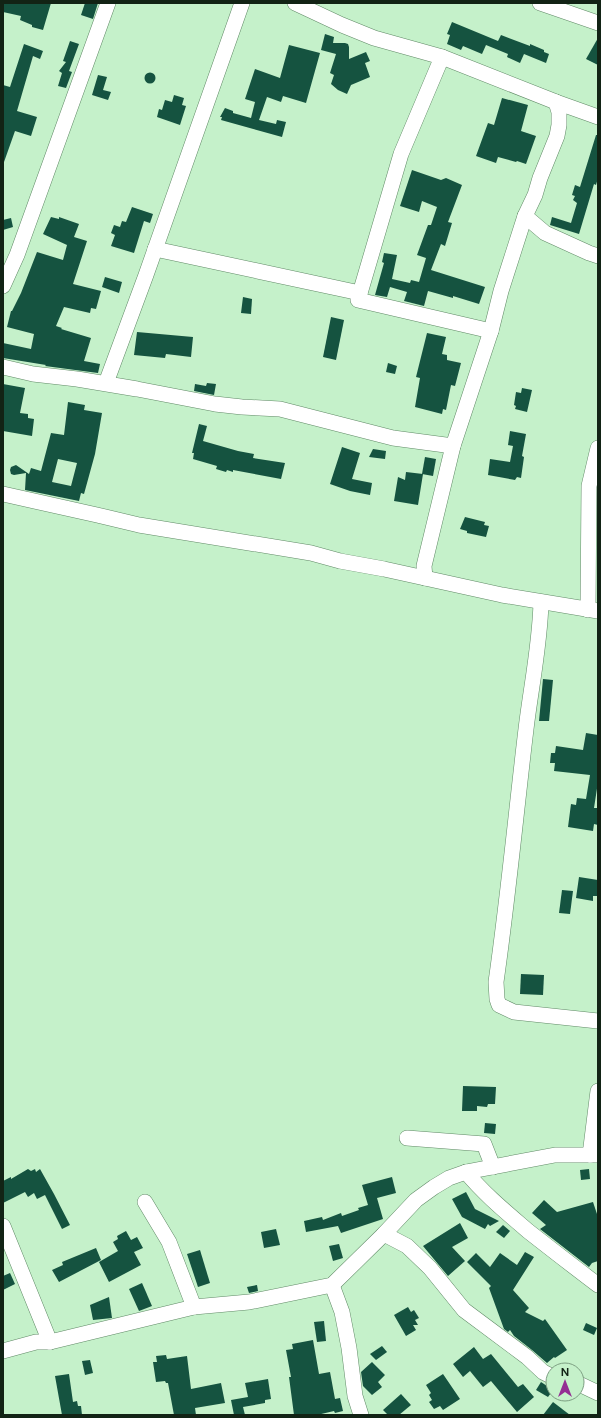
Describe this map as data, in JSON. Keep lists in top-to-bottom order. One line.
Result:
{"north":"top"}
